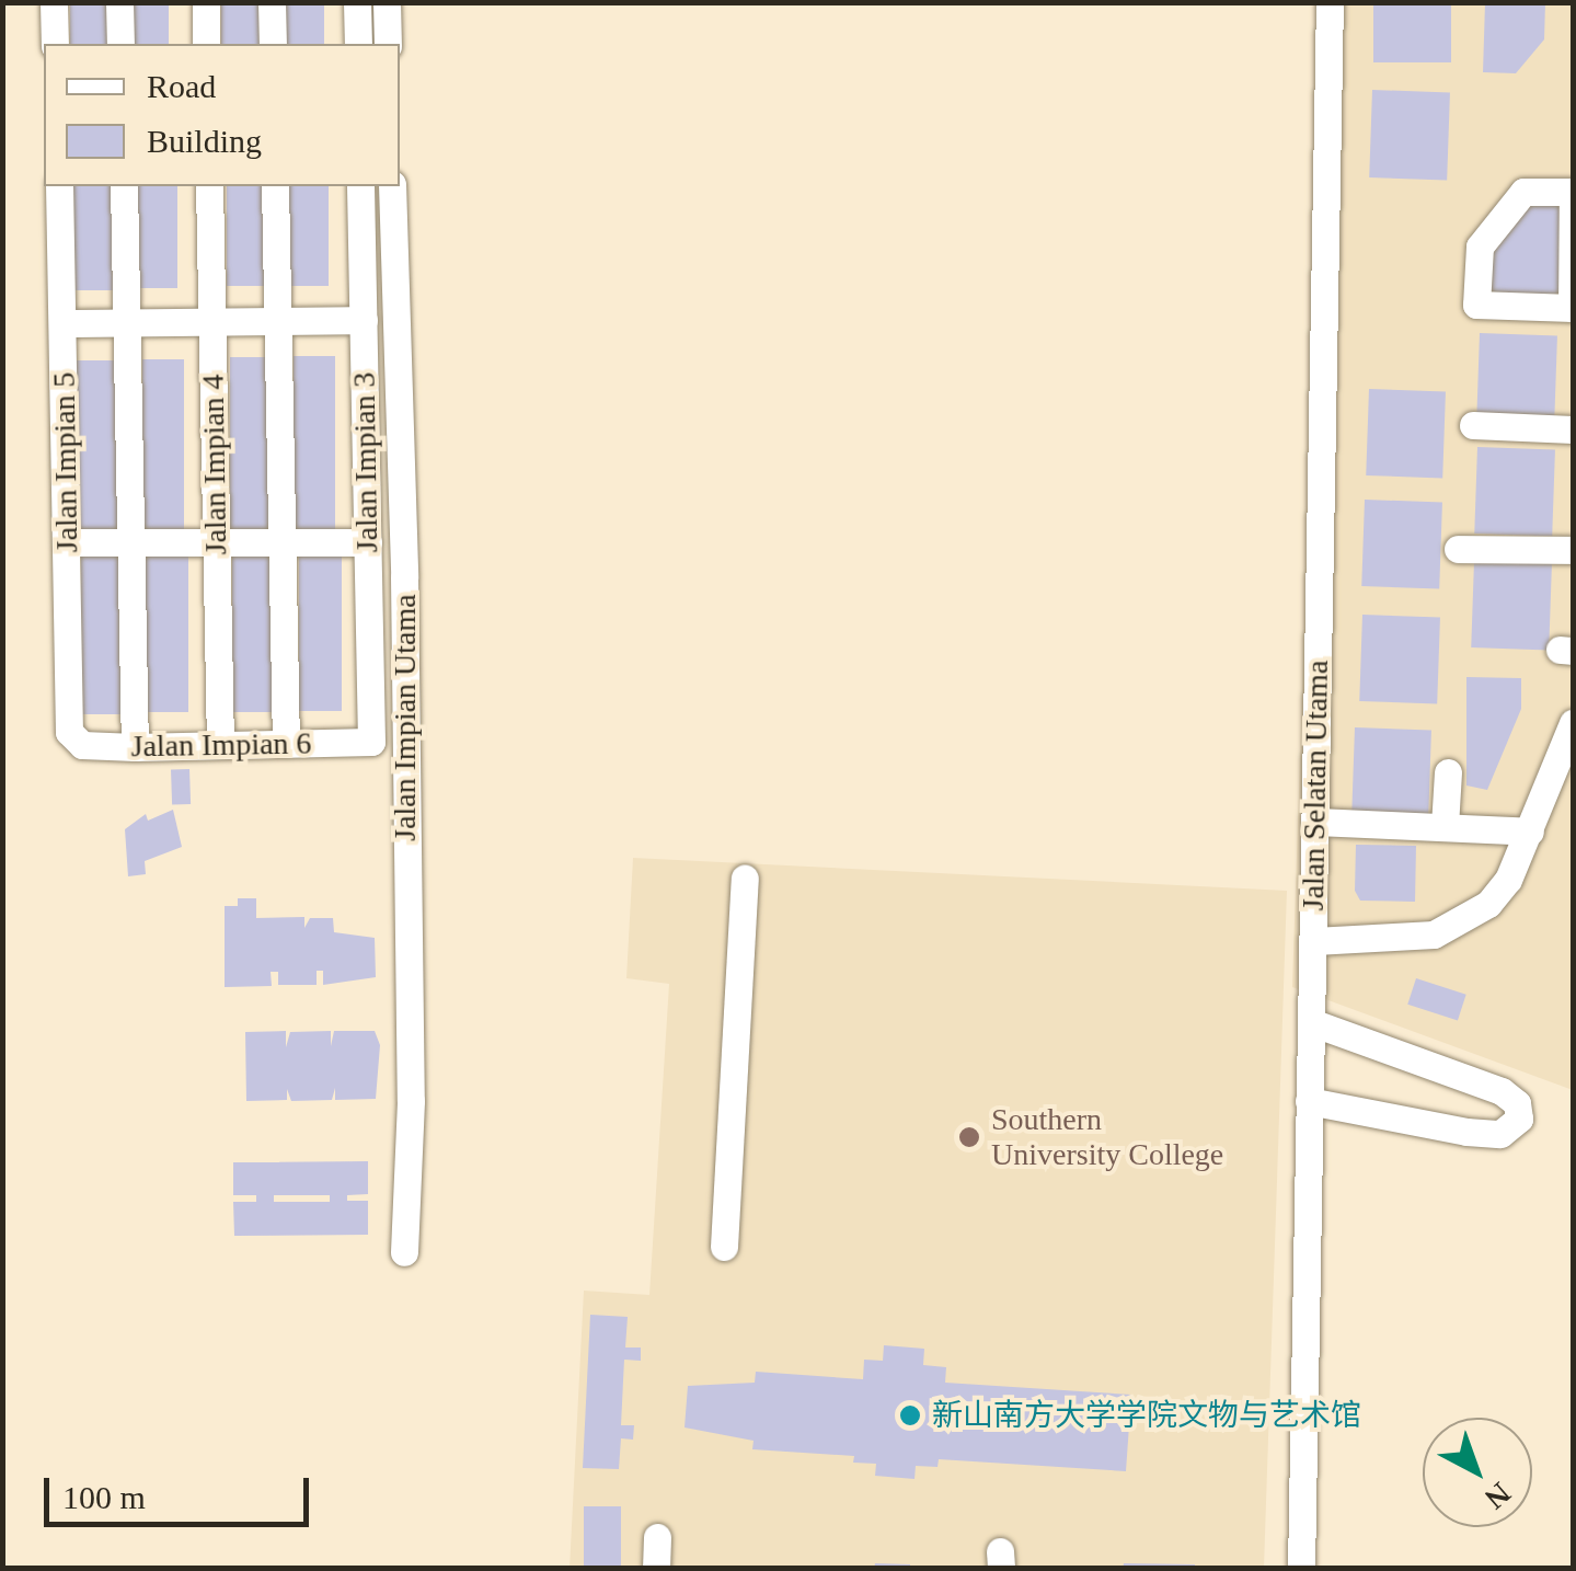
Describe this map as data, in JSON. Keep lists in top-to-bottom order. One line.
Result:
{"streets":{"street":["Jalan Impian 5","Jalan Impian 3","Jalan Impian 4","Jalan Impian Utama","Jalan Impian 6","Jalan Selatan Utama"]},"crossings":[["Jalan Impian 5","Jalan Impian 6"],["Jalan Impian 3","Jalan Impian 6"],["Jalan Impian 4","Jalan Impian 6"]],"places":["Southern University College","新山南方大学学院文物与艺术馆"],"legend":["Road","Building"],"scale_bar":"100 m","north":"bottom right"}
